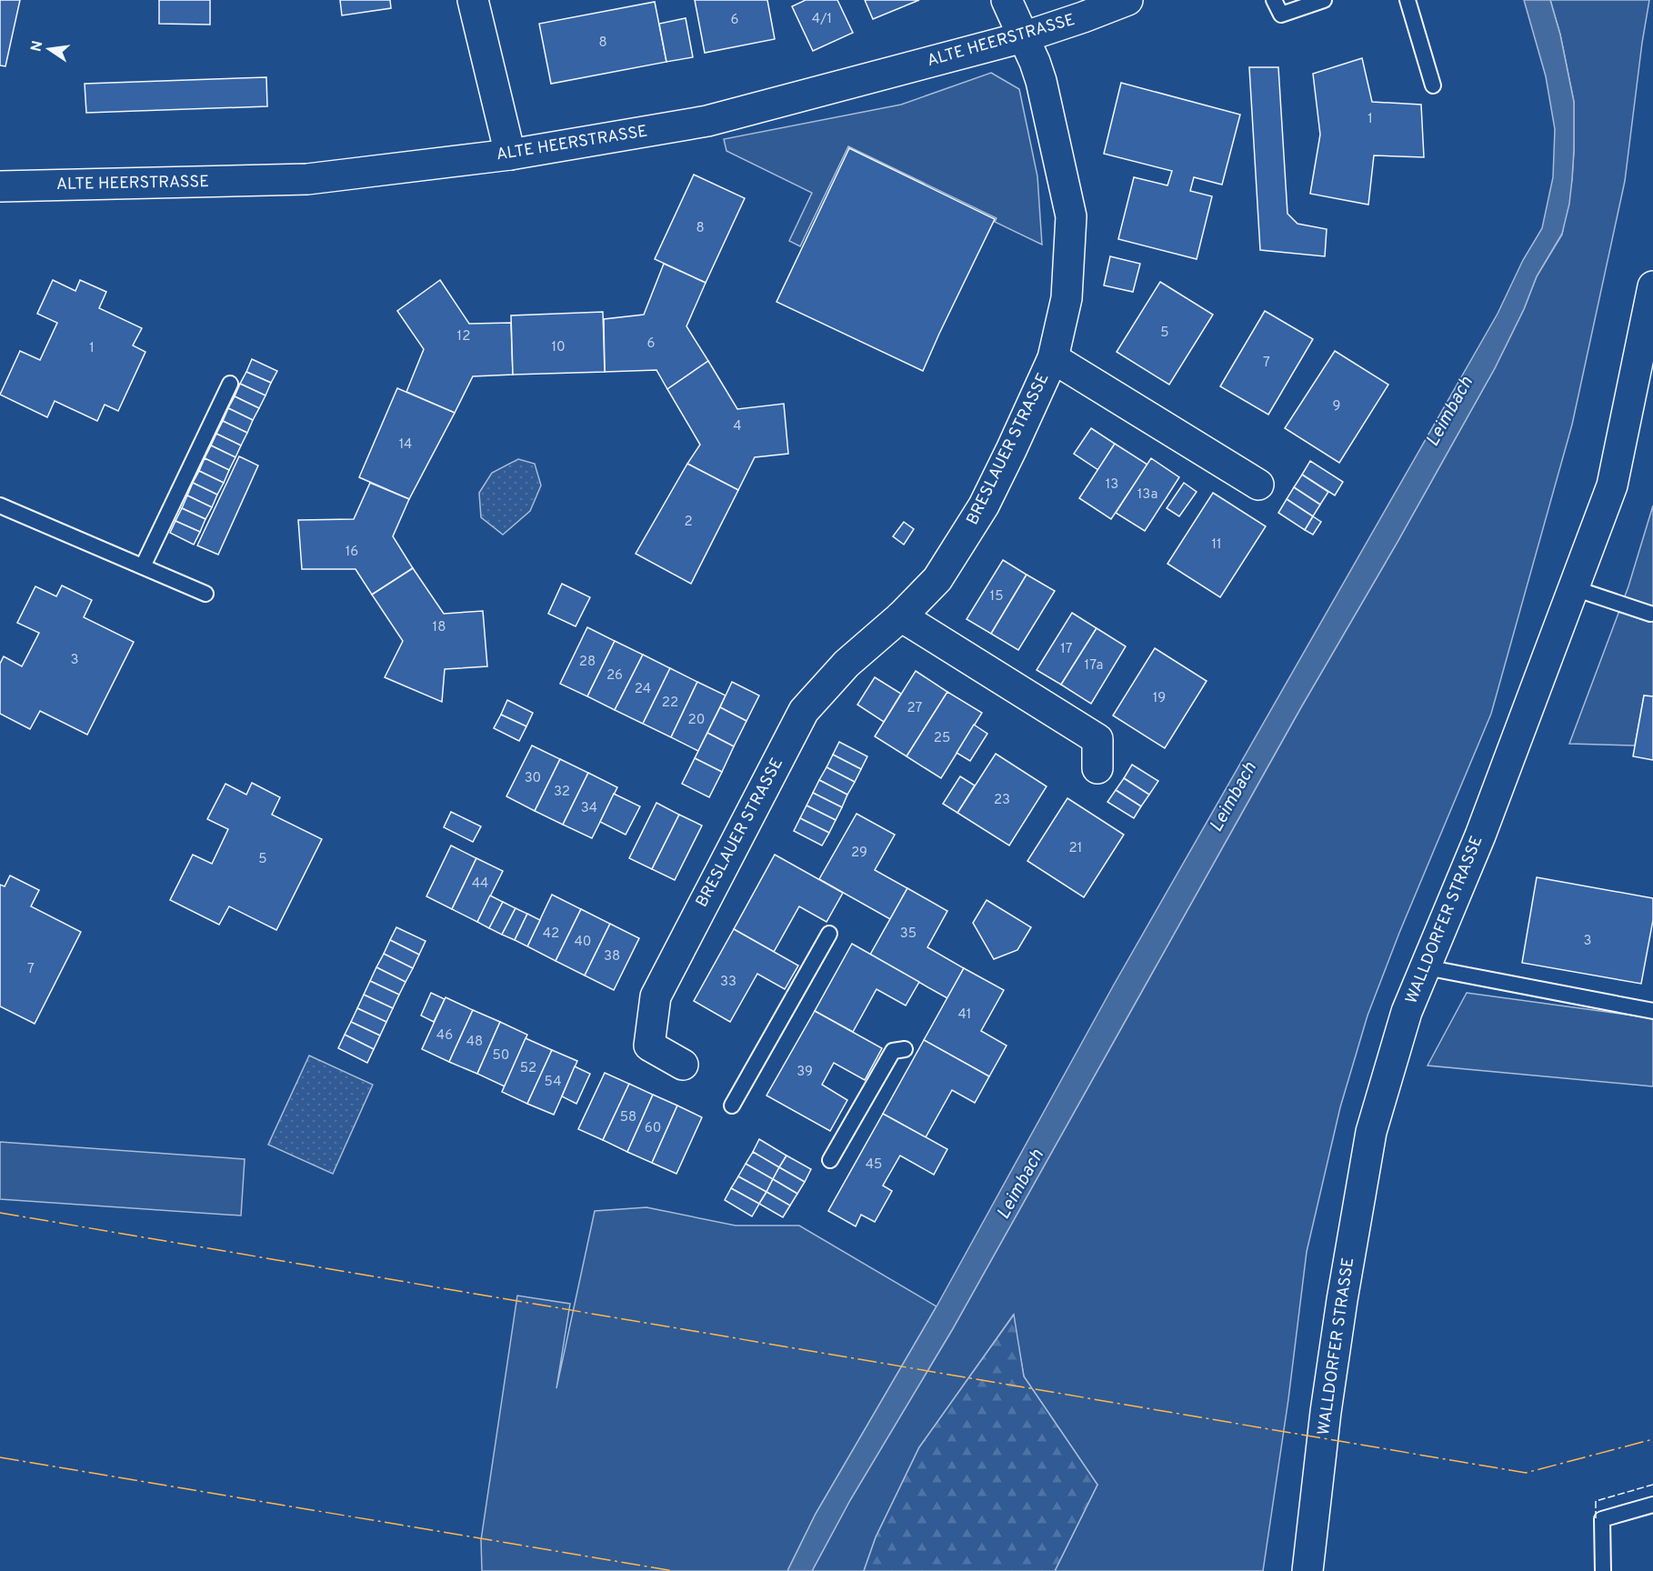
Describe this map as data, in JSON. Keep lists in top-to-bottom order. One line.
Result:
{"streets":{"street":["ALTE HEERSTRASSE","BRESLAUER STRASSE","WALLDORFER STRASSE"]},"crossings":[["ALTE HEERSTRASSE","BRESLAUER STRASSE"]],"water":["Leimbach"],"house_numbers":["4/1","6","8","1","8","5","12","6","10","1","7","9","4","14","13","13a","2","11","16","15","18","17","3","28","17a","26","24","19","22","27","20","25","30","32","23","34","21","29","5","44","42","35","3","40","38","7","33","41","46","48","50","52","39","54","58","60","45"],"north":"left"}
